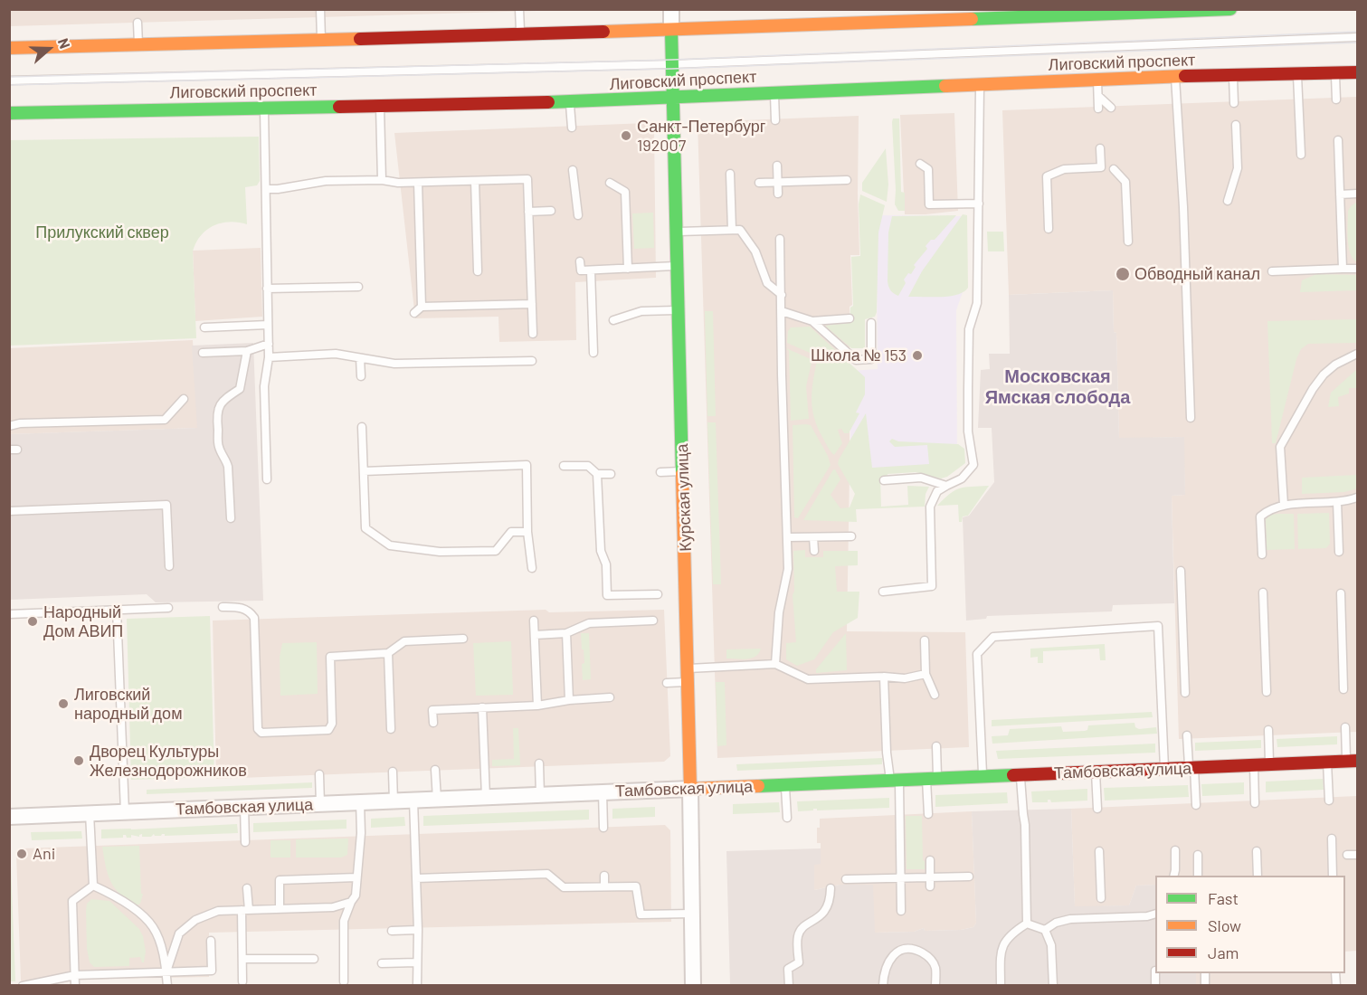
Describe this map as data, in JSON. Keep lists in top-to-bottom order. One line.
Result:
{"streets":{"main road":["Лиговский проспект","Курская улица","Тамбовская улица"]},"crossings":[["Лиговский проспект","Курская улица"],["Курская улица","Тамбовская улица"]],"districts":["Московская Ямская слобода"],"parks":["Прилукский сквер"],"places":["Санкт-Петербург 192007","Обводный канал","Школа № 153","Народный Дом АВИП","Лиговский народный дом","Дворец Культуры Железнодорожников","Ani"],"legend":["Fast","Slow","Jam"],"north":"right"}
